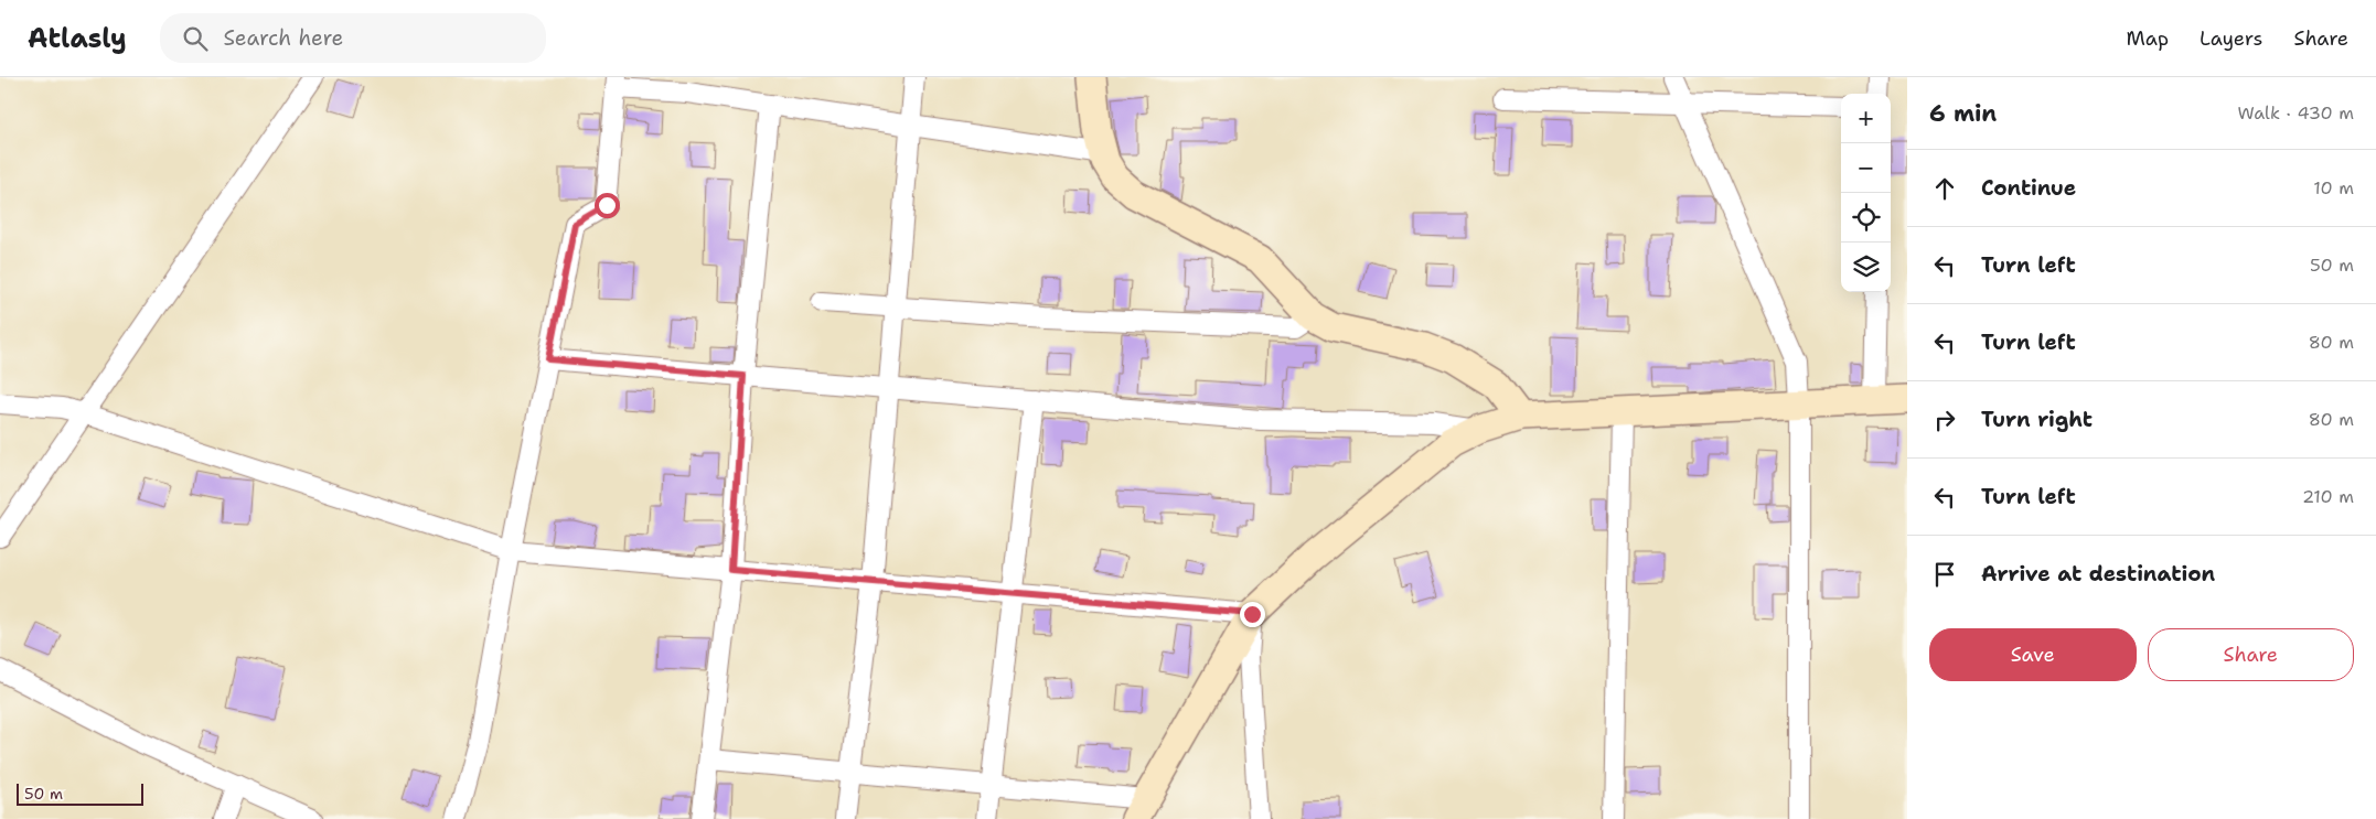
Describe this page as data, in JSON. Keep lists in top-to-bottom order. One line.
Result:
{"scale_bar":"50 m","page":{"header":"Atlasly","search":"Search here","nav":["Map","Layers","Share"],"heading":["6 min","Walk · 430 m"],"map_buttons":["+","−"],"list":[["Continue","10 m"],["Turn left","50 m"],["Turn left","80 m"],["Turn right","80 m"],["Turn left","210 m"],"Arrive at destination"],"buttons":["Save","Share"],"scale":"50 m"}}
